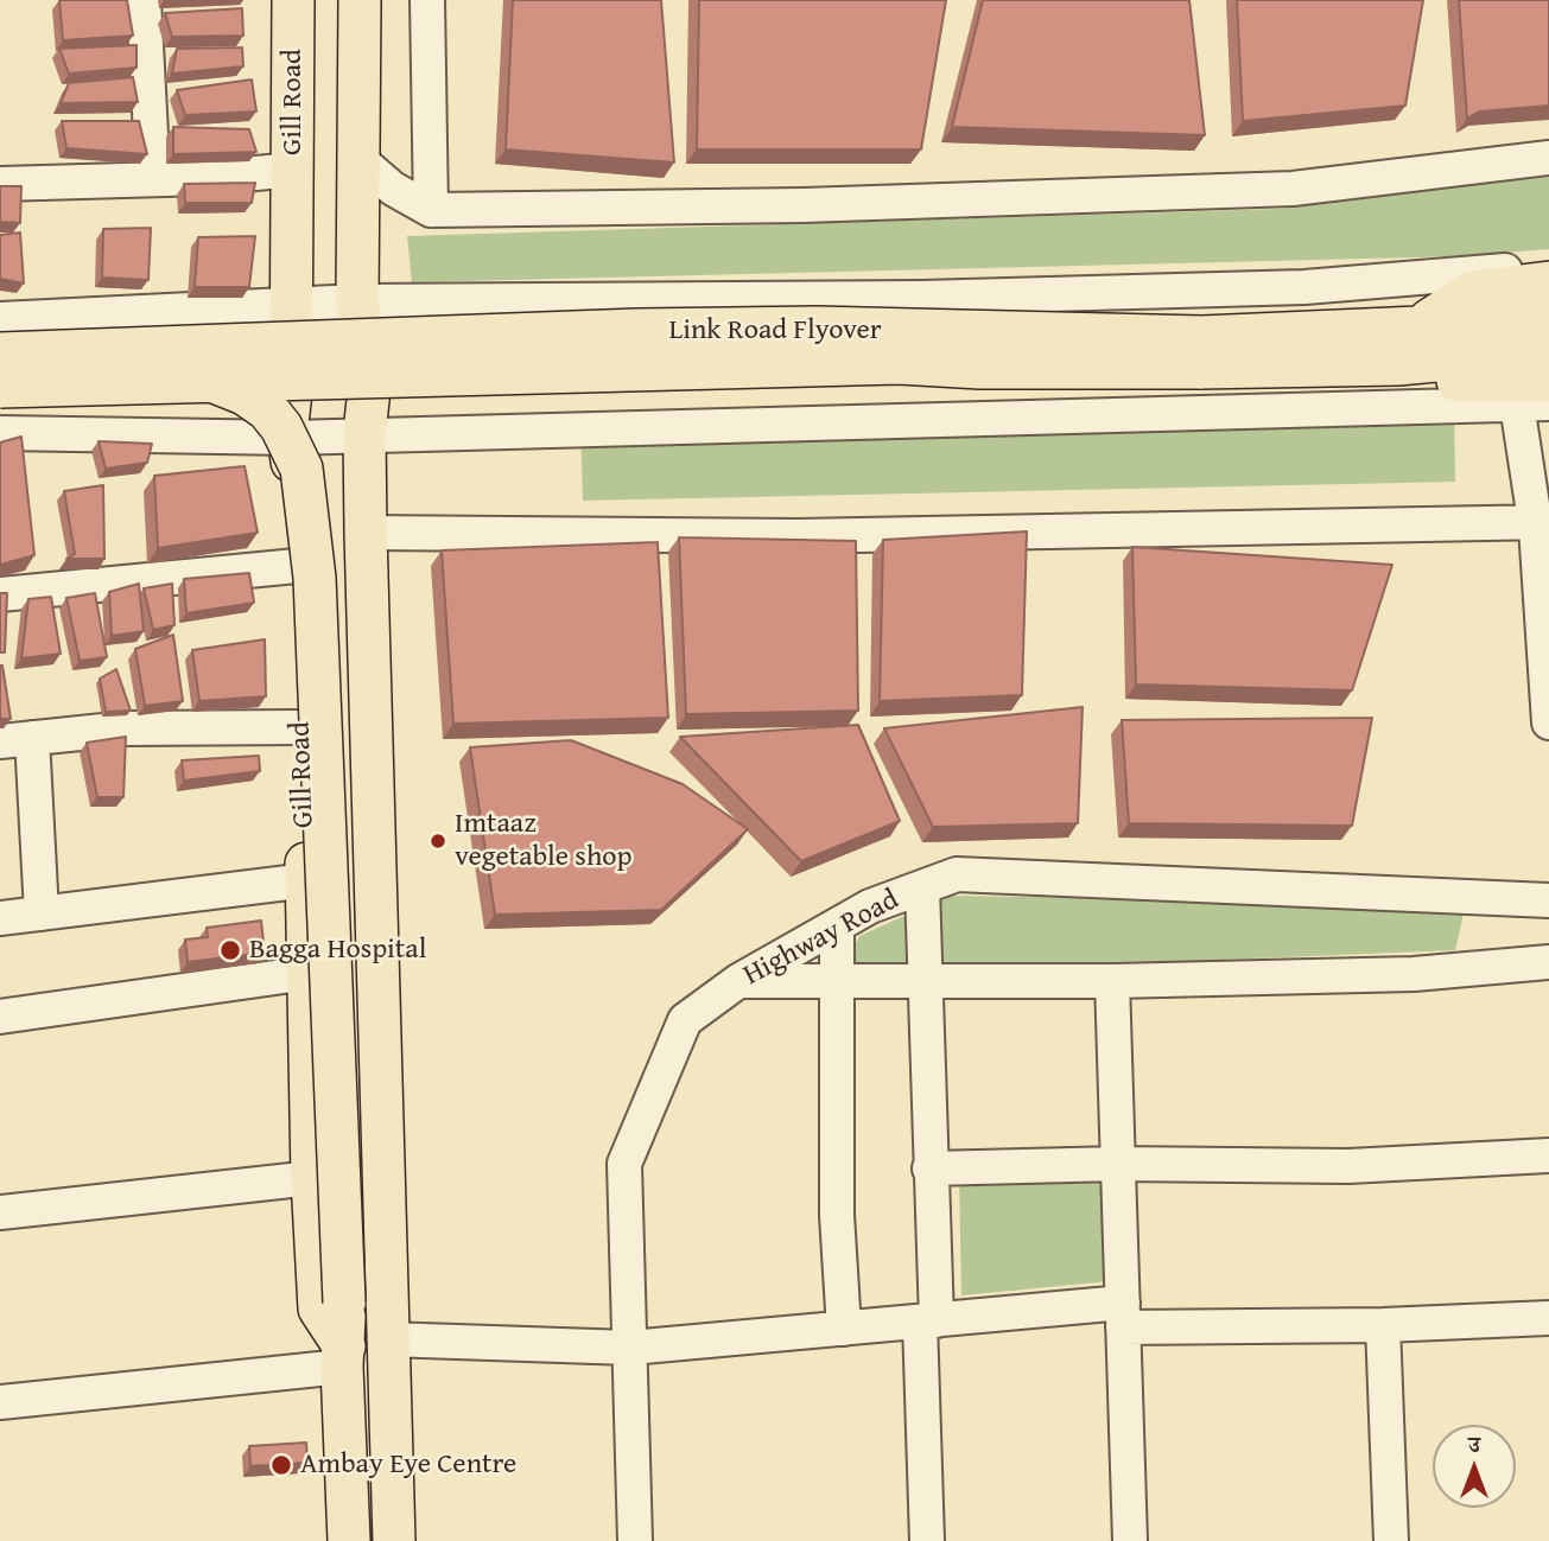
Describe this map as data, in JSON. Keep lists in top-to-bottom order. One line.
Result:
{"streets":{"main road":["Gill Road","Link Road Flyover"],"street":["Highway Road"]},"places":["Imtaaz vegetable shop","Bagga Hospital","Ambay Eye Centre"],"north":"top"}
